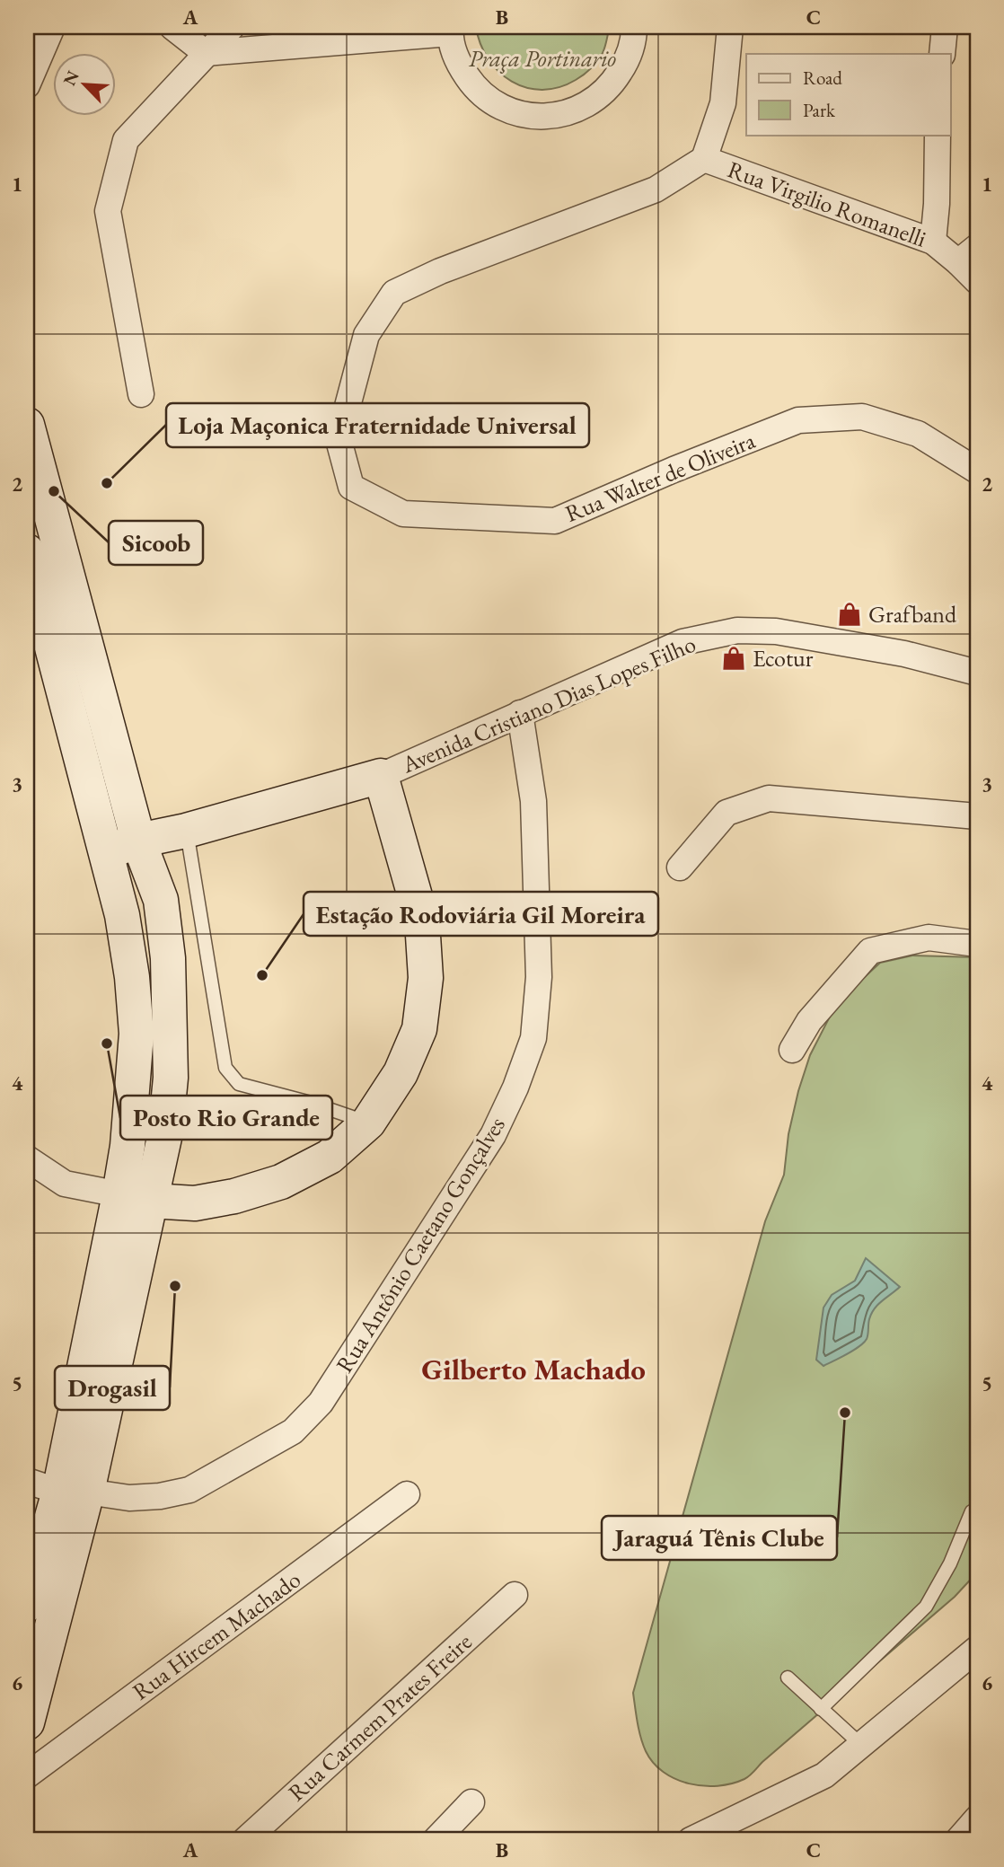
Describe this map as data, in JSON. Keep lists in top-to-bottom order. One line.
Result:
{"streets":{"street":["Rua Virgilio Romanelli","Rua Walter de Oliveira","Avenida Cristiano Dias Lopes Filho","Rua Antônio Caetano Gonçalves","Rua Hircem Machado","Rua Carmem Prates Freire"]},"crossings":[["Rua Virgilio Romanelli","Rua Walter de Oliveira"],["Avenida Cristiano Dias Lopes Filho","Rua Antônio Caetano Gonçalves"]],"districts":["Gilberto Machado"],"parks":["Praça Portinario"],"places":{"other":["Loja Maçonica Fraternidade Universal","Sicoob","Estação Rodoviária Gil Moreira","Posto Rio Grande","Drogasil","Jaraguá Tênis Clube"],"shop":["Grafband","Ecotur"]},"legend":["Road","Park"],"north":"top left","grid":{"columns":["A","B","C"],"rows":["1","2","3","4","5","6"]}}
